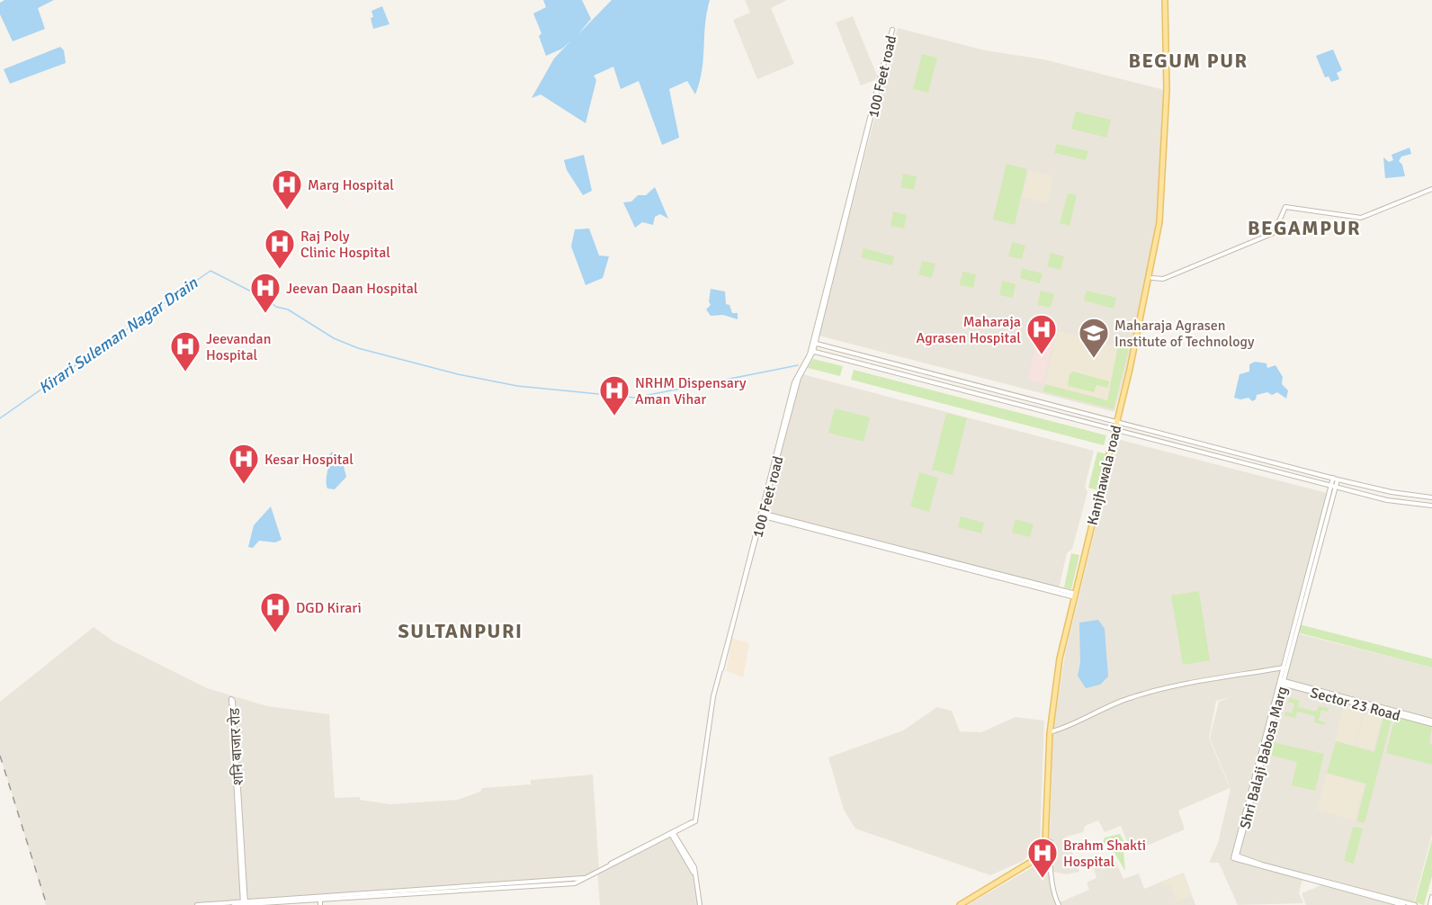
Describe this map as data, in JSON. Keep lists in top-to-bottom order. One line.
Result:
{"streets":{"main road":["Kanjhawala road"],"street":["100 Feet road","Sector 23 Road","शनि बाजार रोड","Shri Balaji Babosa Marg"]},"crossings":[["Sector 23 Road","Shri Balaji Babosa Marg"]],"districts":["BEGUM PUR","BEGAMPUR","SULTANPURI"],"water":["Kirari Suleman Nagar Drain"],"places":{"hospital":["Marg Hospital","Raj Poly Clinic Hospital","Jeevan Daan Hospital","Maharaja Agrasen Hospital","Jeevandan Hospital","NRHM Dispensary Aman Vihar","Kesar Hospital","DGD Kirari","Brahm Shakti Hospital"],"school or university":["Maharaja Agrasen Institute of Technology"]}}
